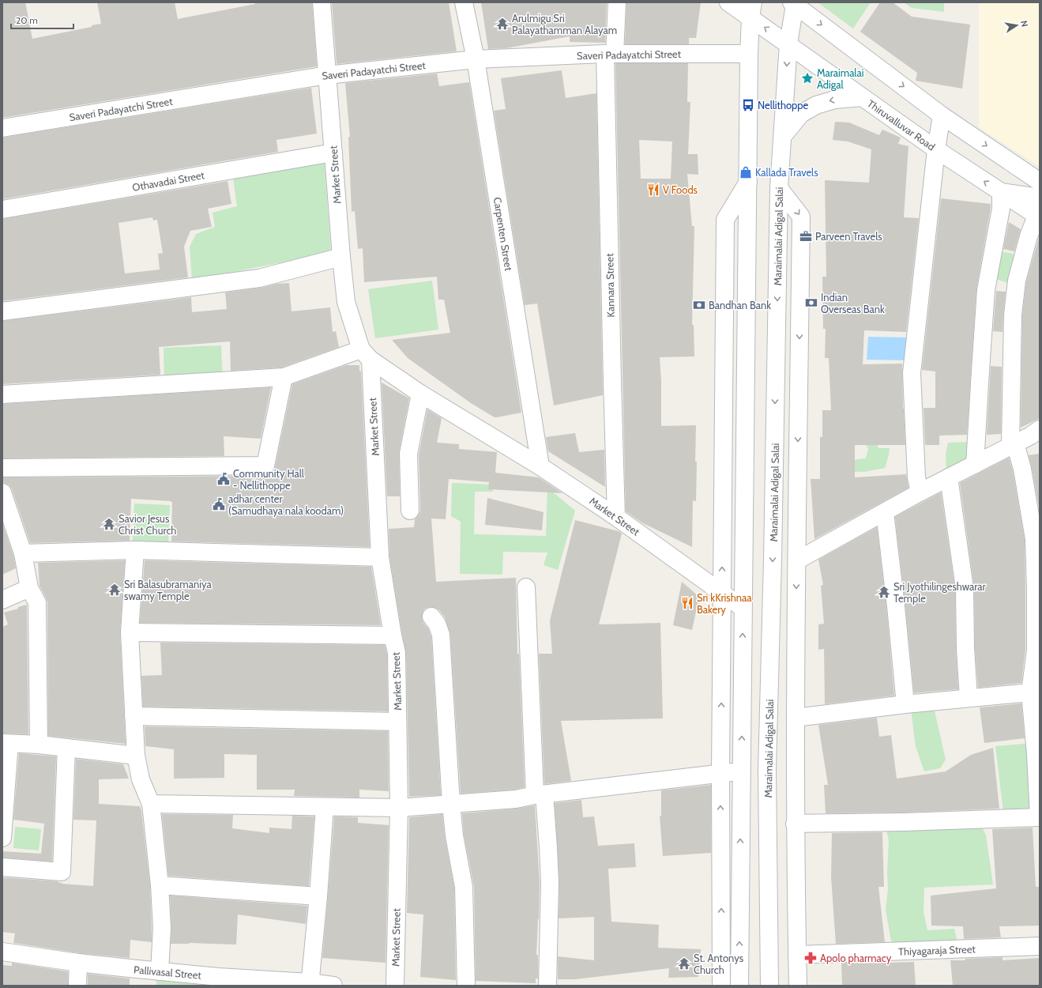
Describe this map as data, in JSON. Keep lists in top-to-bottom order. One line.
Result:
{"streets":{"street":["Saveri Padayatchi Street","Thiruvalluvar Road","Market Street","Othavadai Street","Carpenten Street","Maraimalai Adigal Salai","Kannara Street","Thiyagaraja Street","Pallivasal Street"]},"crossings":[["Saveri Padayatchi Street","Market Street"],["Saveri Padayatchi Street","Carpenten Street"],["Saveri Padayatchi Street","Kannara Street"],["Thiruvalluvar Road","Maraimalai Adigal Salai"],["Market Street","Othavadai Street"],["Market Street","Carpenten Street"],["Market Street","Kannara Street"]],"places":{"temple":["Arulmigu Sri Palayathamman Alayam","Savior Jesus Christ Church","Sri Balasubramaniya swamy Temple","Sri Jyothilingeshwarar Temple","St. Antonys Church"],"place":["Maraimalai Adigal"],"bus stop":["Nellithoppe"],"shop":["Kallada Travels"],"restaurant":["V Foods","Sri kKrishnaa Bakery"],"office":["Parveen Travels"],"bank":["Indian Overseas Bank","Bandhan Bank"],"public building":["Community Hall - Nellithoppe","adhar center (Samudhaya nala koodam)"],"pharmacy":["Apolo pharmacy"]},"scale_bar":"20 m","north":"right"}
